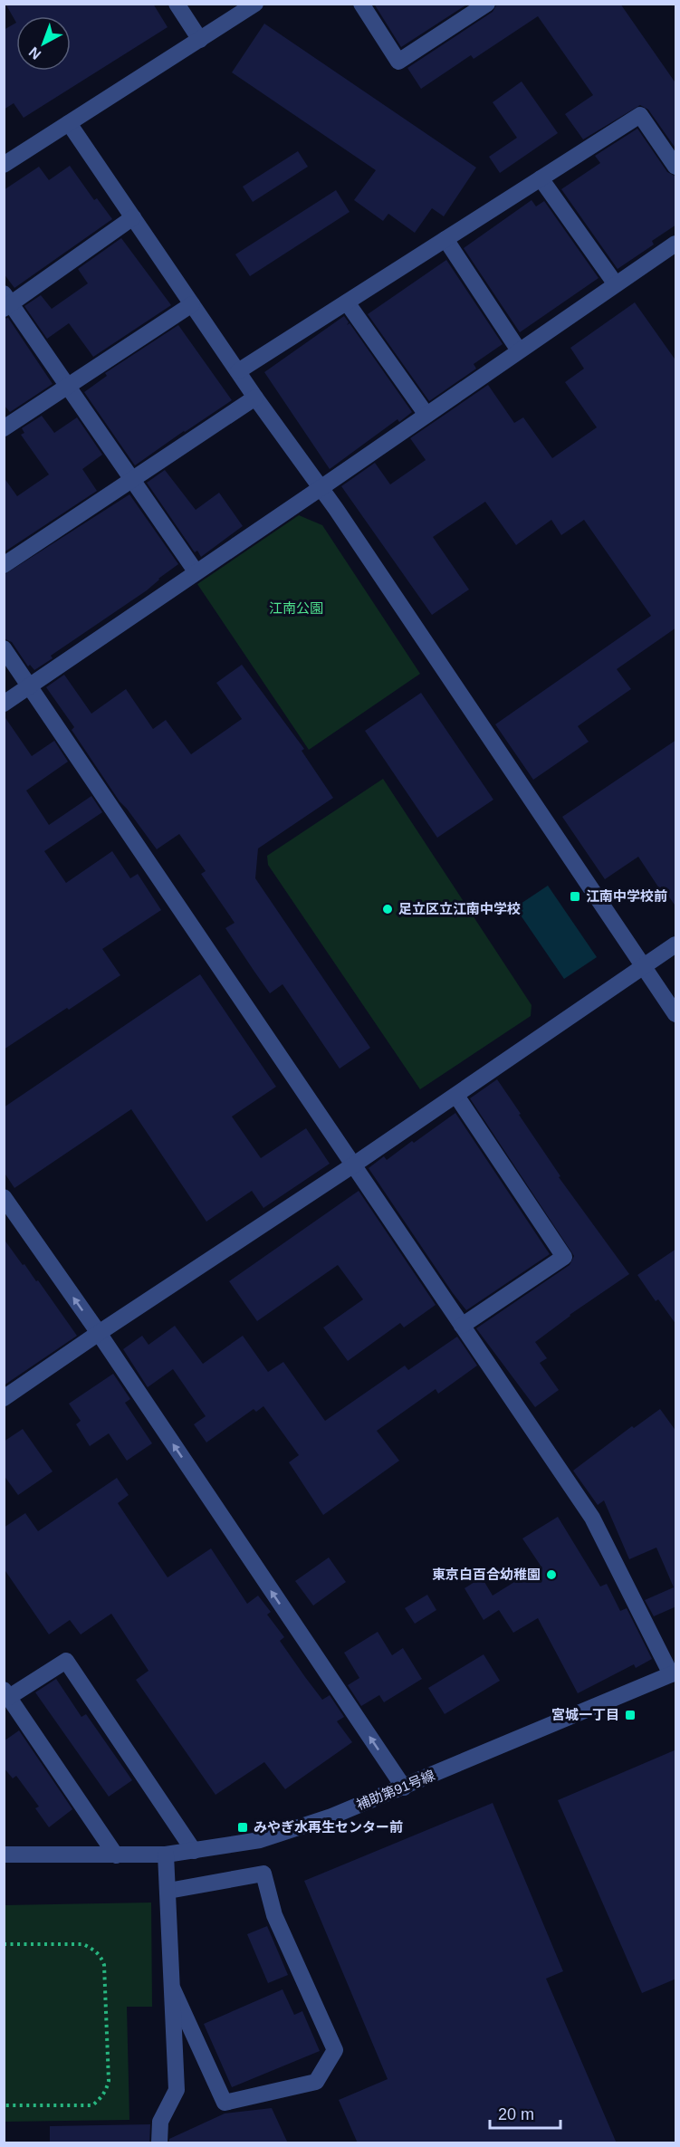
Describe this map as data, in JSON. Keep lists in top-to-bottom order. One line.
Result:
{"streets":{"street":["補助第91号線"]},"parks":["江南公園"],"places":{"transit":["江南中学校前","宮城一丁目","みやぎ水再生センター前"],"other":["足立区立江南中学校","東京白百合幼稚園"]},"scale_bar":"20 m","north":"bottom left"}
